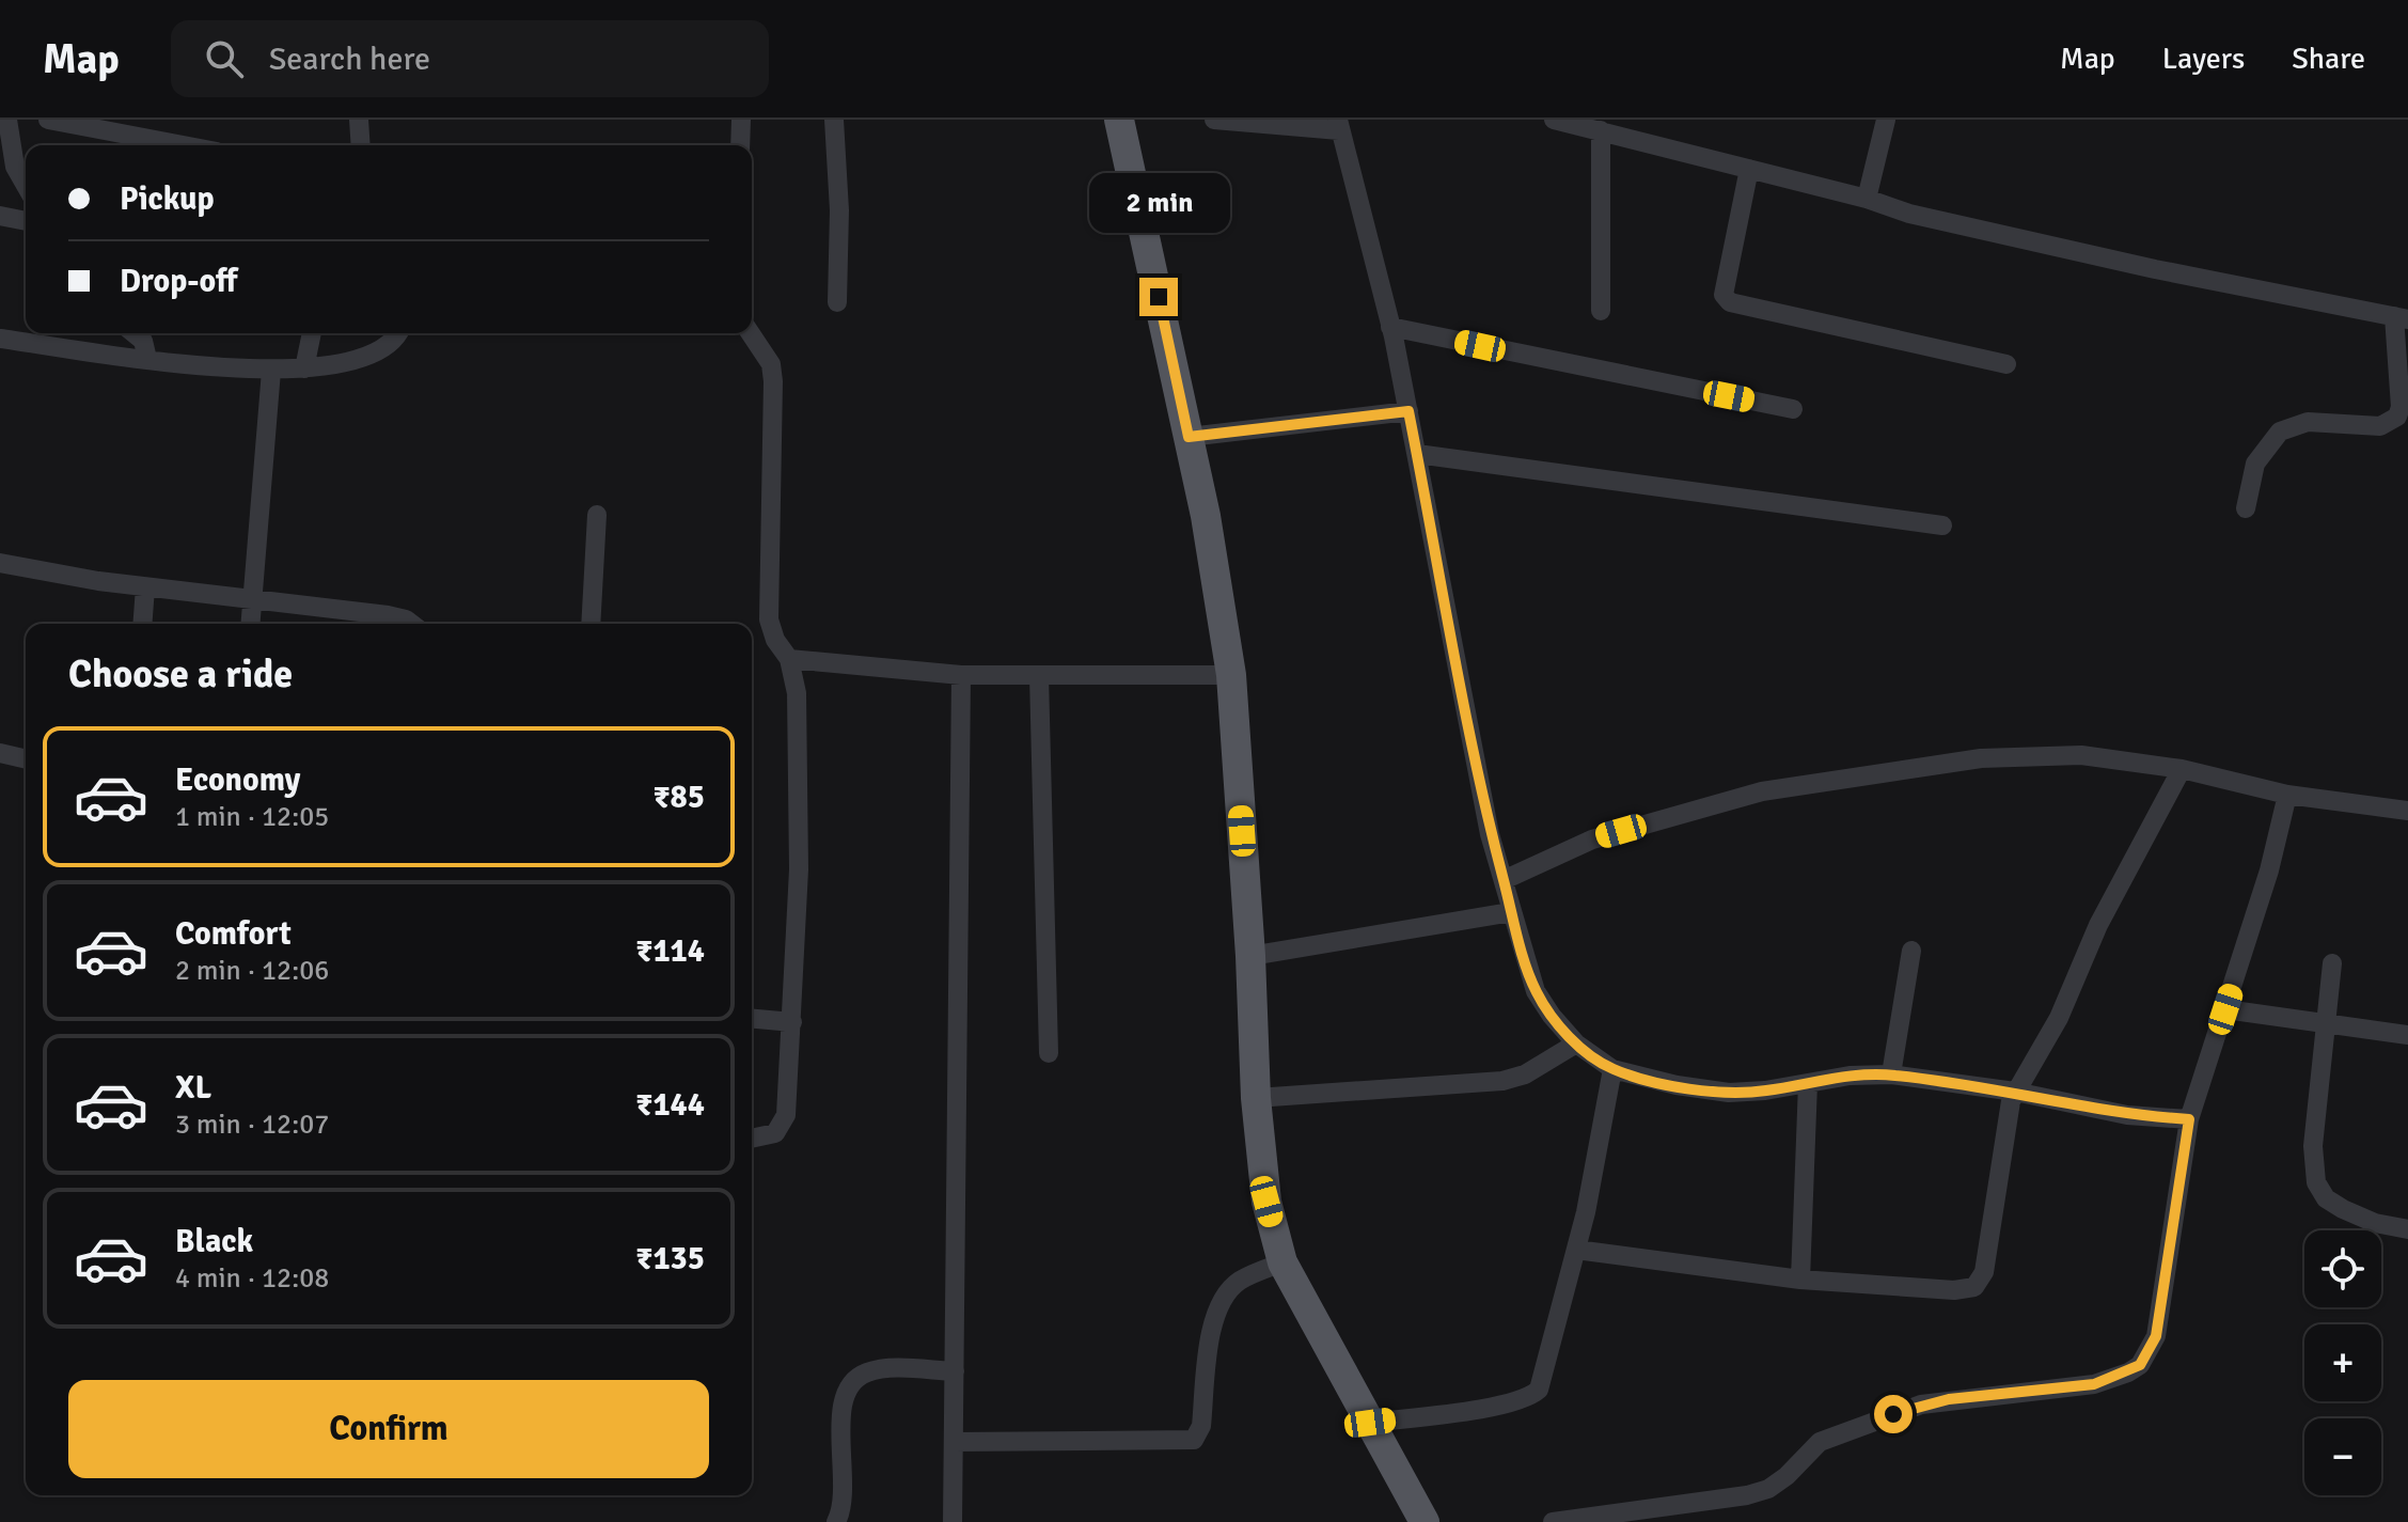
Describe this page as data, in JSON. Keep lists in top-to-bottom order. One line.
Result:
{"page":{"header":"Map","search":"Search here","nav":["Map","Layers","Share"],"banner":["Pickup","Drop-off"],"bubble":"2 min","heading":"Choose a ride","list":[{"name":"Economy","note":"1 min · 12:05","value":"₹85"},{"name":"Comfort","note":"2 min · 12:06","value":"₹114"},{"name":"XL","note":"3 min · 12:07","value":"₹144"},{"name":"Black","note":"4 min · 12:08","value":"₹135"}],"map_buttons":["+","−"],"buttons":"Confirm"}}
